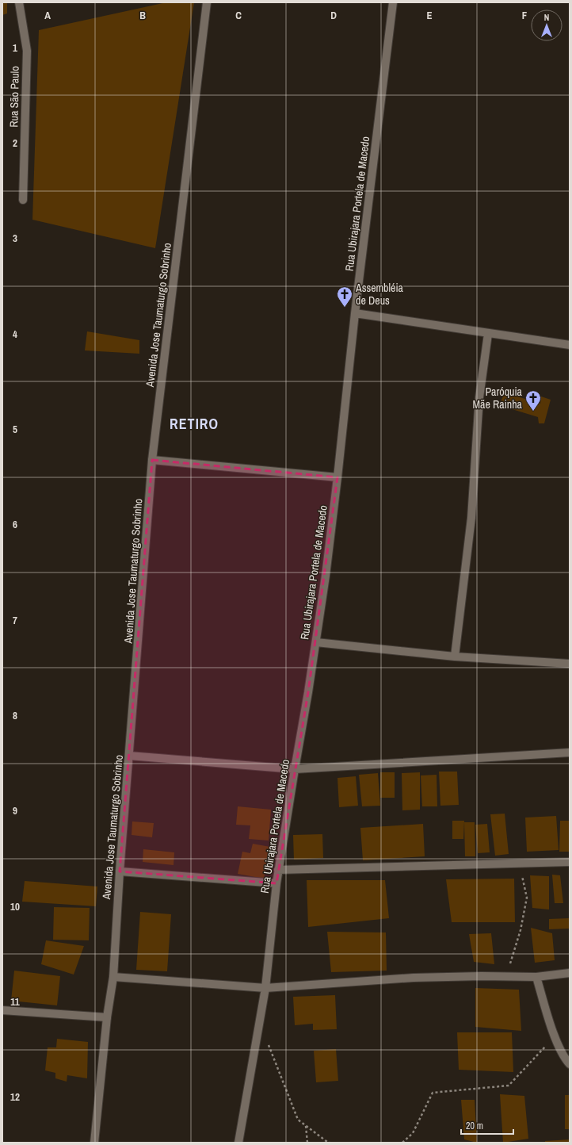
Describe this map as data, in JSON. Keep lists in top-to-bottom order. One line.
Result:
{"streets":{"street":["Rua São Paulo","Rua Ubirajara Portela de Macedo","Avenida Jose Taumaturgo Sobrinho"]},"districts":["RETIRO"],"places":{"church":["Assembléia de Deus","Paróquia Mãe Rainha"]},"scale_bar":"20 m","north":"top","grid":{"columns":["A","B","C","D","E","F"],"rows":["1","2","3","4","5","6","7","8","9","10","11","12"]}}
